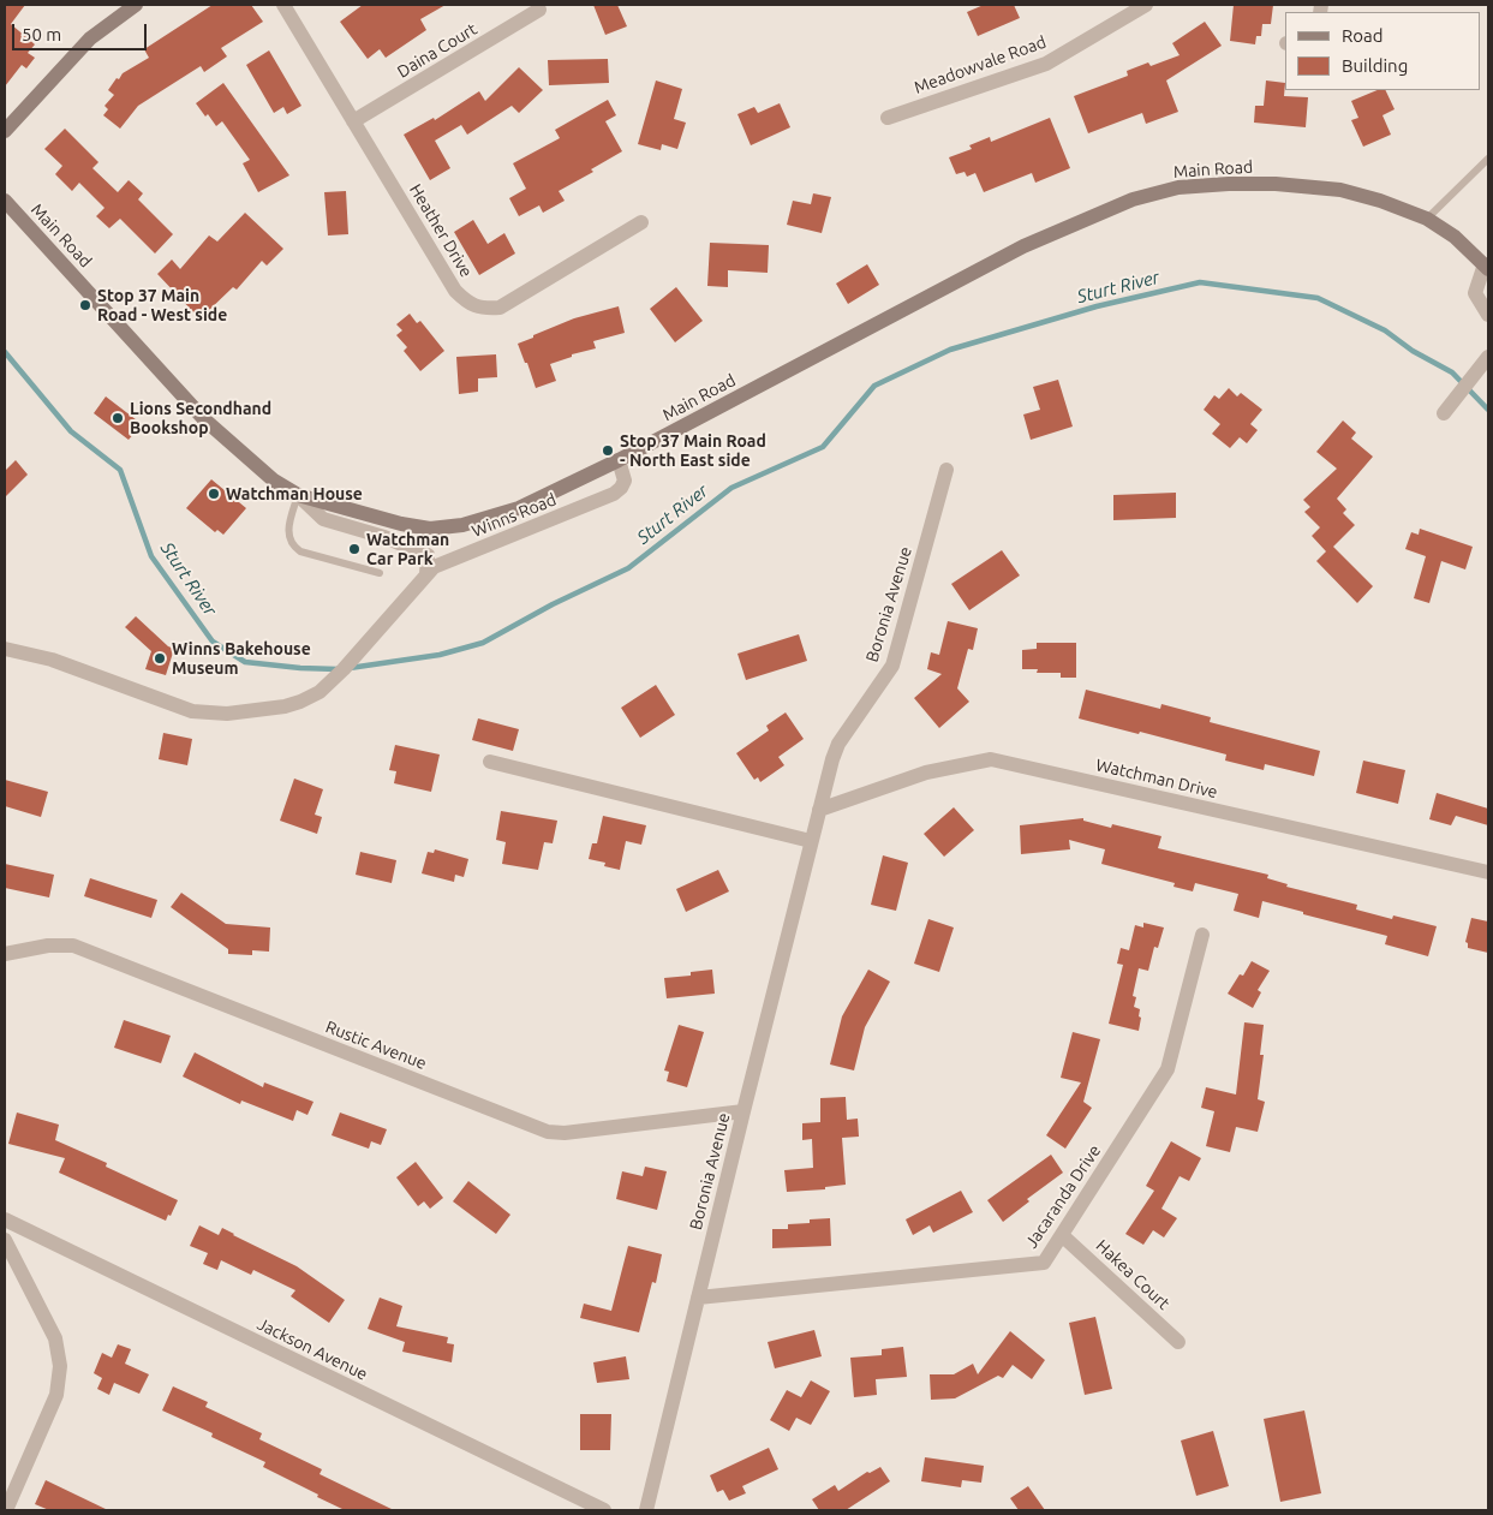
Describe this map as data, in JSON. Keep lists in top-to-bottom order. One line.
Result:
{"streets":{"main road":["Main Road"],"street":["Daina Court","Meadowvale Road","Heather Drive","Winns Road","Boronia Avenue","Watchman Drive","Rustic Avenue","Jacaranda Drive","Hakea Court","Jackson Avenue"]},"crossings":[["Daina Court","Heather Drive"],["Main Road","Winns Road"],["Boronia Avenue","Watchman Drive"],["Boronia Avenue","Rustic Avenue"],["Boronia Avenue","Jacaranda Drive"],["Jacaranda Drive","Hakea Court"]],"water":["Sturt River"],"places":["Stop 37 Main Road - West side","Lions Secondhand Bookshop","Stop 37 Main Road - North East side","Watchman House","Watchman Car Park","Winns Bakehouse Museum"],"legend":["Road","Building"],"scale_bar":"50 m"}
